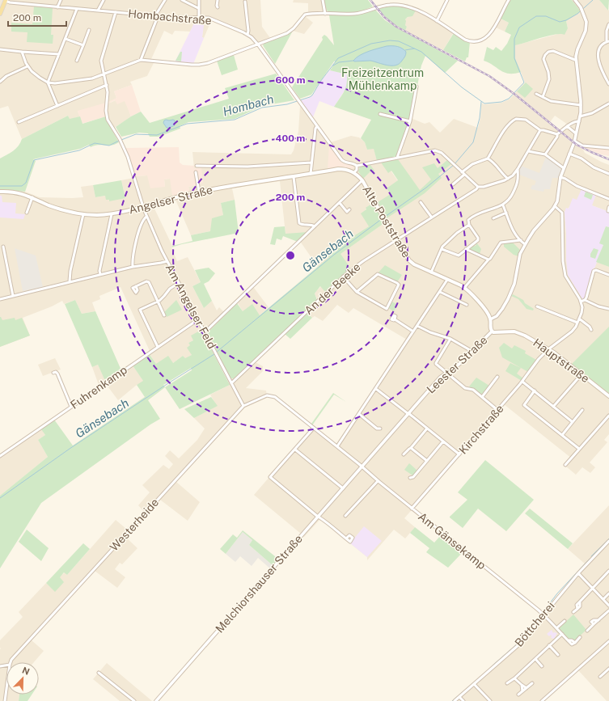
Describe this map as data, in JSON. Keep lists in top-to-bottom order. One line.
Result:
{"streets":{"main road":["Angelser Straße","Alte Poststraße","Hauptstraße","Leester Straße"],"street":["Hombachstraße","An der Beeke","Am Angelser Feld","Fuhrenkamp","Kirchstraße","Westerheide","Am Gänsekamp","Melchiorshauser Straße","Böttcherei"]},"crossings":[["Hombachstraße","Am Angelser Feld"],["Angelser Straße","Alte Poststraße"],["Angelser Straße","Am Angelser Feld"],["Alte Poststraße","An der Beeke"],["Alte Poststraße","Leester Straße"],["An der Beeke","Am Angelser Feld"],["Am Angelser Feld","Fuhrenkamp"],["Am Angelser Feld","Westerheide"],["Hauptstraße","Leester Straße"],["Hauptstraße","Kirchstraße"],["Leester Straße","Am Gänsekamp"],["Leester Straße","Melchiorshauser Straße"],["Kirchstraße","Am Gänsekamp"],["Westerheide","Am Gänsekamp"],["Am Gänsekamp","Melchiorshauser Straße"],["Am Gänsekamp","Böttcherei"]],"water":["Hombach","Gänsebach"],"parks":["Freizeitzentrum Mühlenkamp"],"scale_bar":"200 m","north":"top right","rings":["600 m","400 m","200 m"]}
